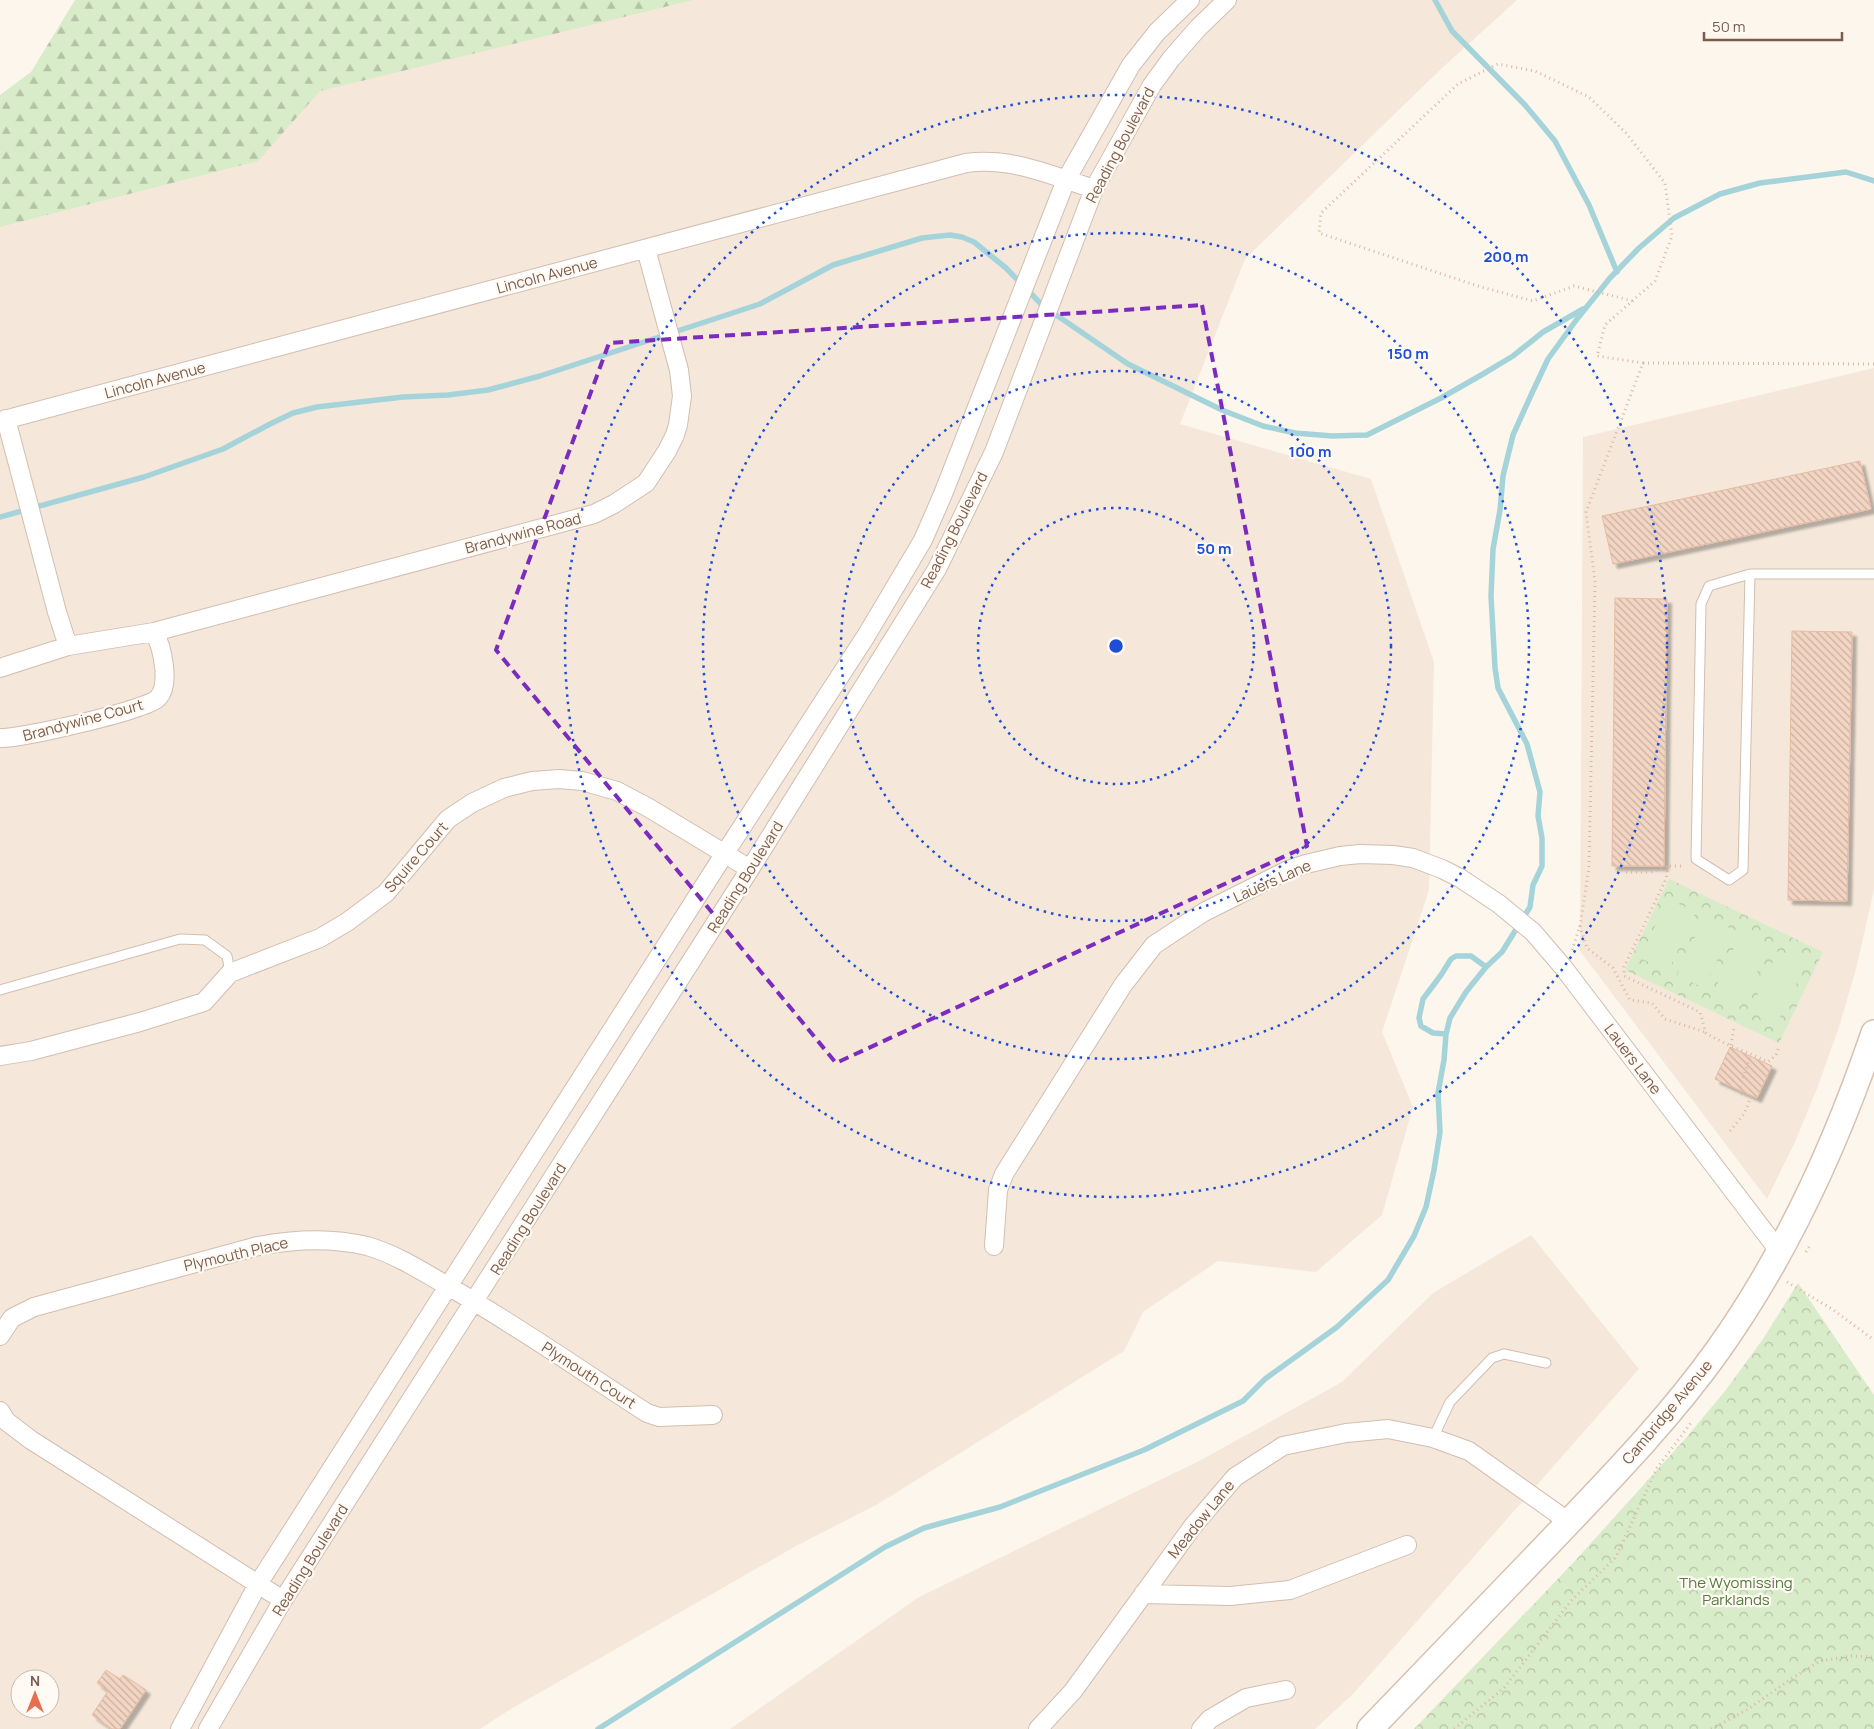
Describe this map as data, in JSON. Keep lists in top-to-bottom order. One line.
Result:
{"streets":{"street":["Reading Boulevard","Lincoln Avenue","Brandywine Road","Brandywine Court","Squire Court","Lauers Lane","Plymouth Place","Plymouth Court","Cambridge Avenue","Meadow Lane"]},"crossings":[["Reading Boulevard","Lincoln Avenue"],["Reading Boulevard","Squire Court"],["Reading Boulevard","Plymouth Place"],["Reading Boulevard","Plymouth Court"],["Lincoln Avenue","Brandywine Road"],["Brandywine Road","Brandywine Court"],["Lauers Lane","Cambridge Avenue"],["Plymouth Place","Plymouth Court"],["Cambridge Avenue","Meadow Lane"]],"parks":["The Wyomissing Parklands"],"scale_bar":"50 m","north":"top","rings":["200 m","150 m","100 m","50 m"]}
